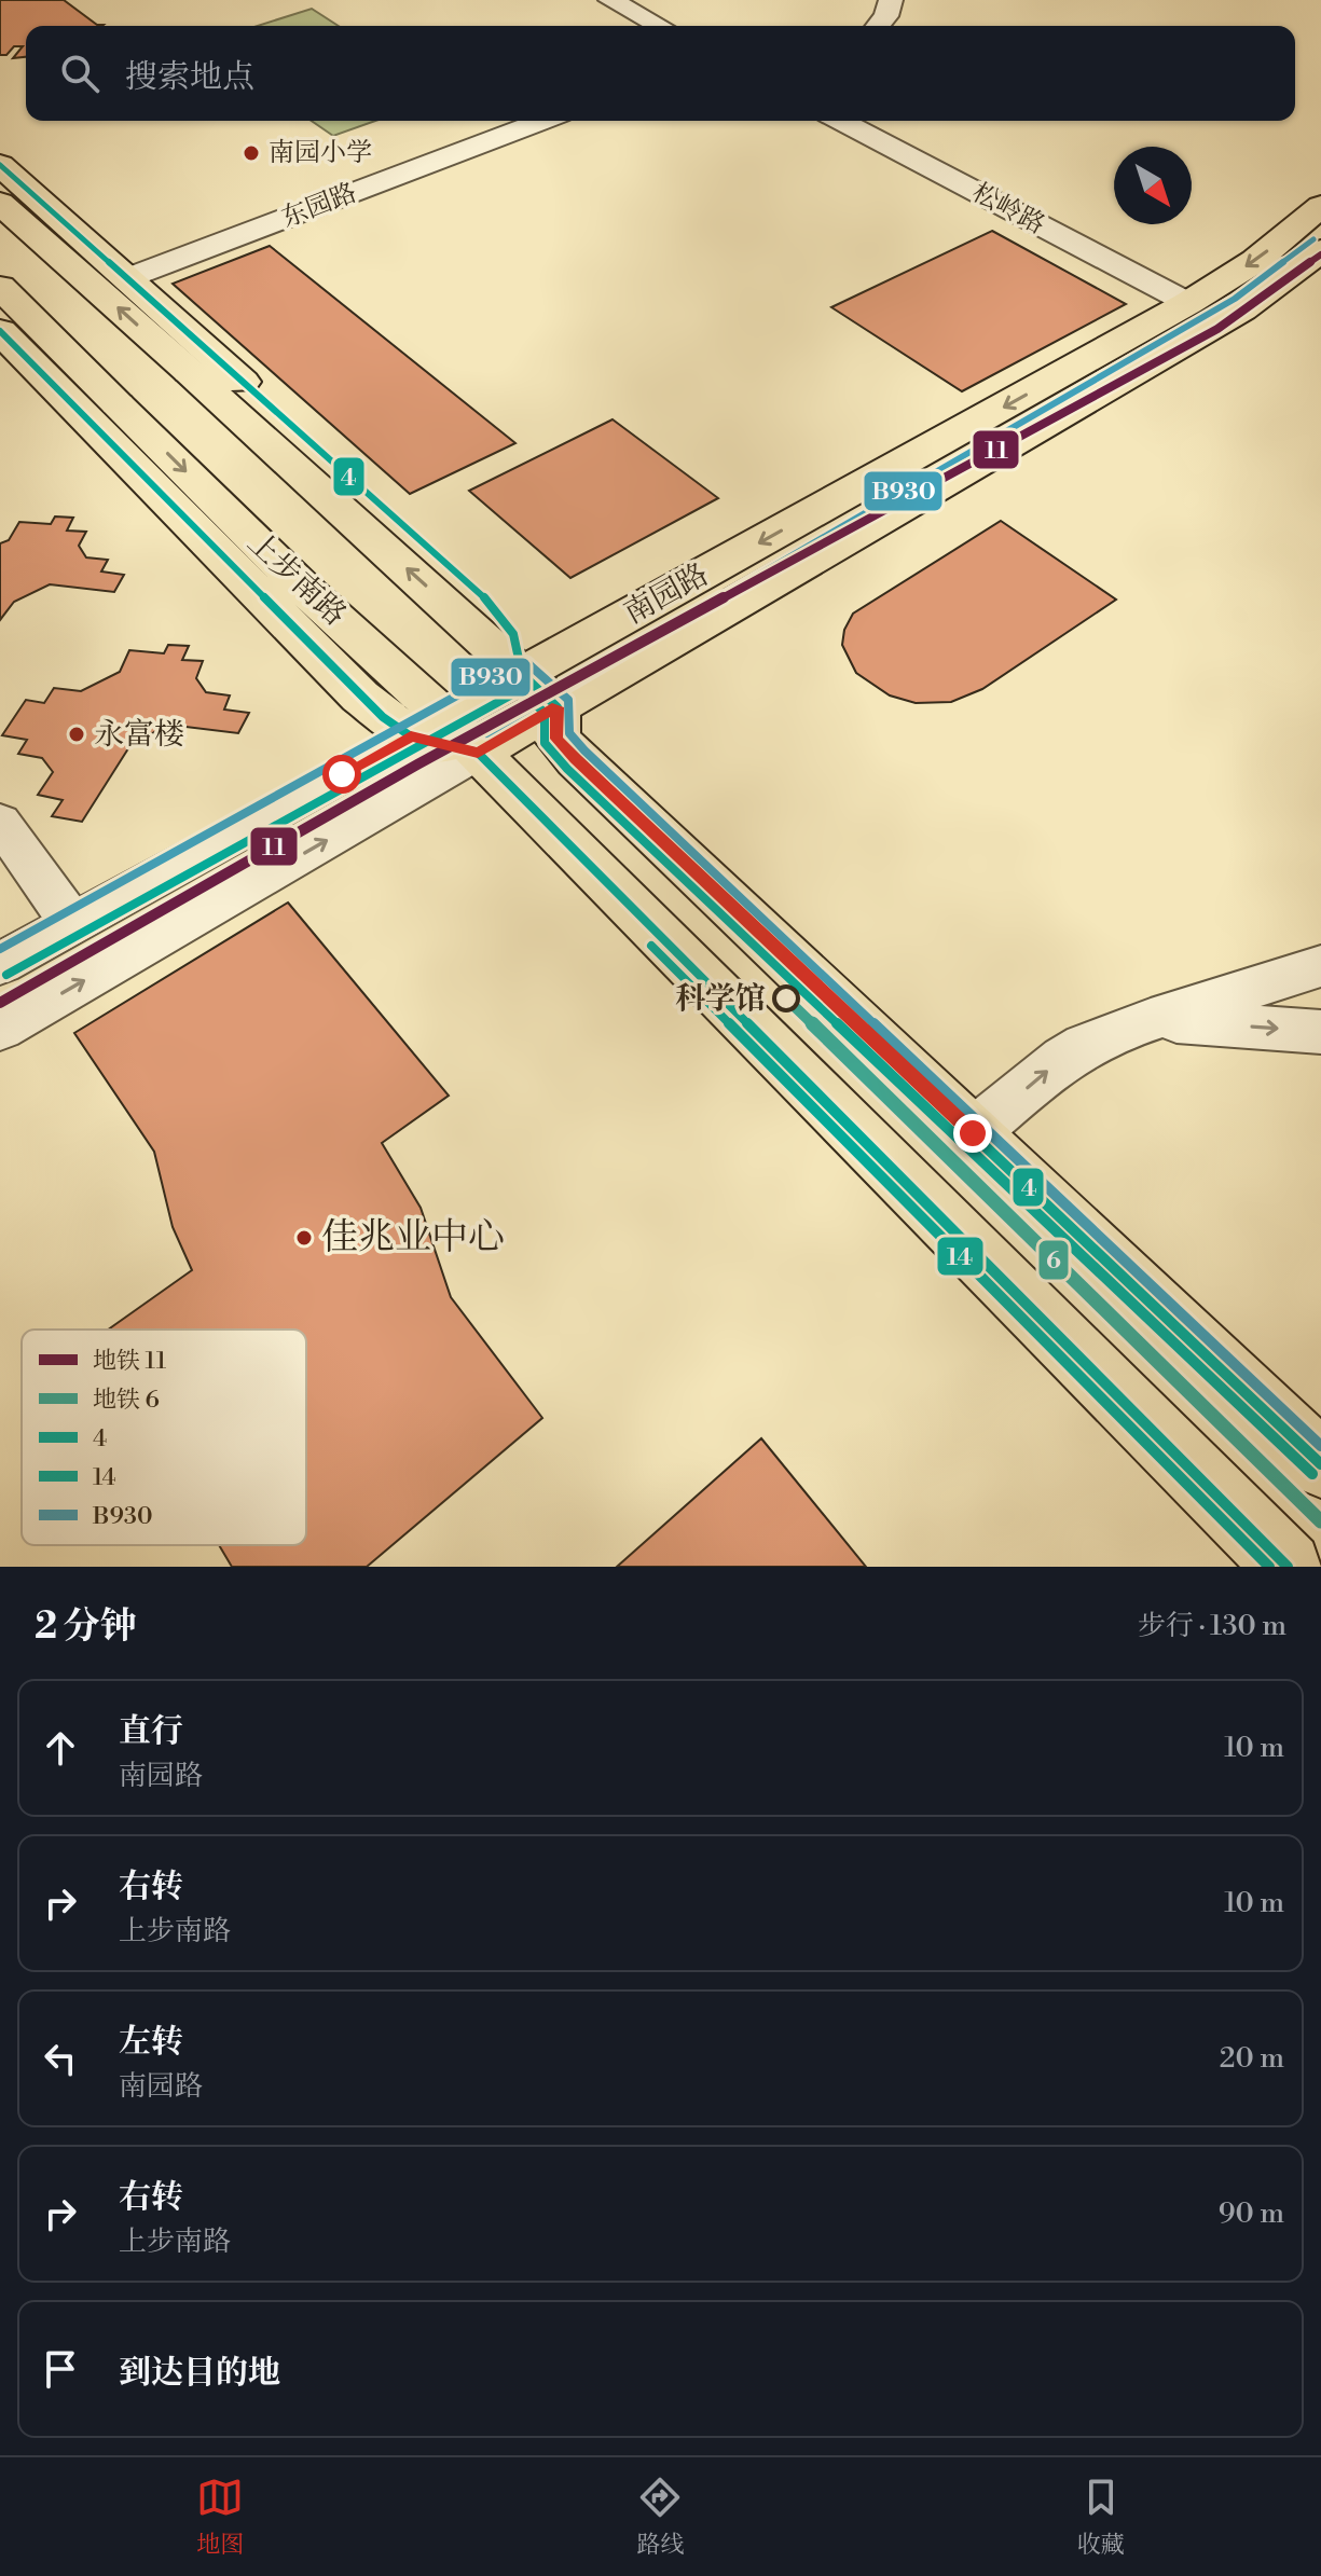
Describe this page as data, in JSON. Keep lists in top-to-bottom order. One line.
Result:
{"streets":{"main road":["上步南路","南园路"],"street":["东园路","松岭路"]},"crossings":[["松岭路","南园路"],["上步南路","南园路"]],"places":["南园小学","永富楼","科学馆","佳兆业中心"],"lines":["transit line 4","transit line B930","metro line 11","transit line 14","metro line 6"],"legend":["地铁 11","地铁 6","4","14","B930"],"north":"bottom right","page":{"search":"搜索地点","heading":["2 分钟","步行 · 130 m"],"list":[["直行","南园路","10 m"],["右转","上步南路","10 m"],["左转","南园路","20 m"],["右转","上步南路","90 m"],"到达目的地"],"nav":["地图","路线","收藏"]}}
